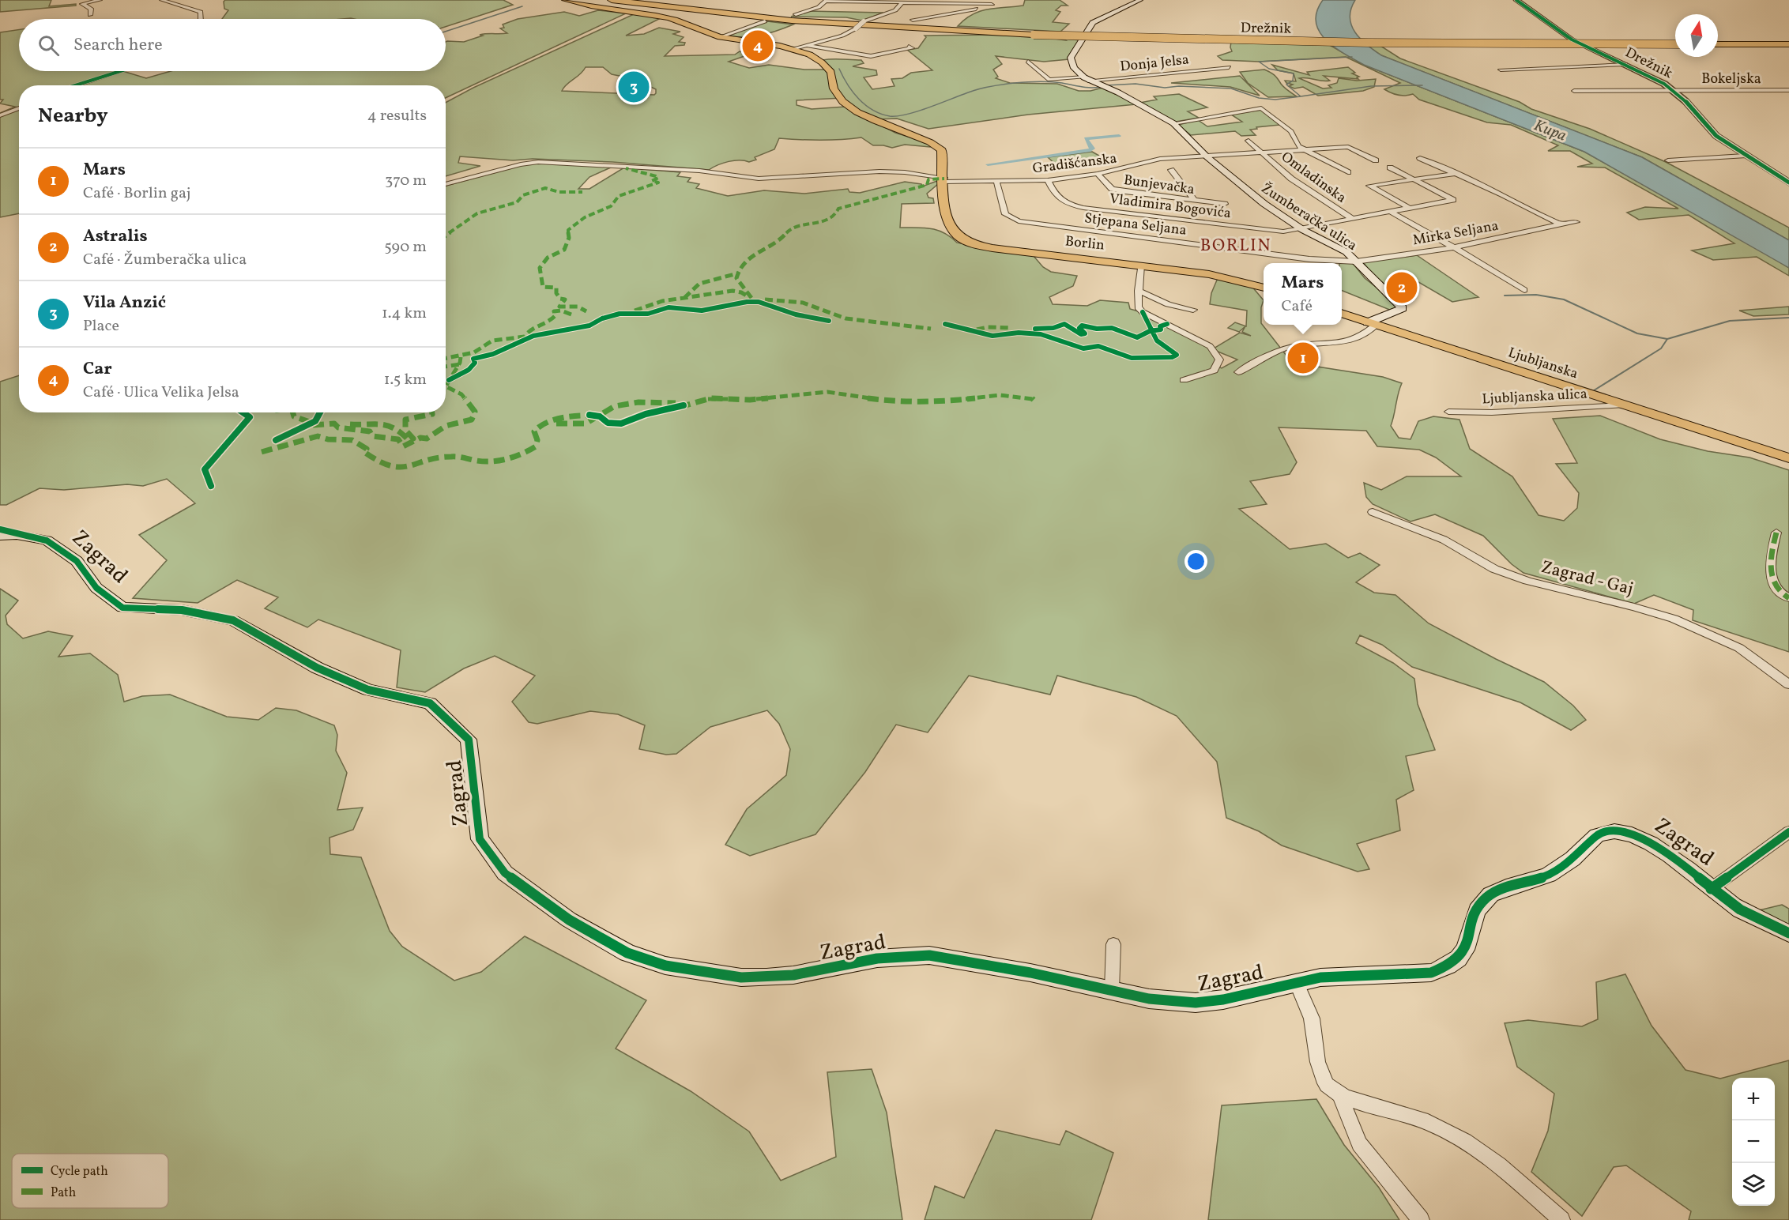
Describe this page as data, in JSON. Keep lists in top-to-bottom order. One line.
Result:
{"streets":{"highway":["Drežnik"],"main road":["Žumberačka ulica","Borlin","Ljubljanska","Zagrad"],"street":["Donja Jelsa","Bokeljska","Gradišćanska","Omladinska","Bunjevačka","Vladimira Bogovića","Stjepana Seljana","Mirka Seljana","Ljubljanska ulica","Zagrad - Gaj"]},"crossings":[["Drežnik","Bokeljska"],["Donja Jelsa","Žumberačka ulica"],["Gradišćanska","Bunjevačka"],["Gradišćanska","Vladimira Bogovića"],["Gradišćanska","Žumberačka ulica"],["Gradišćanska","Stjepana Seljana"],["Gradišćanska","Borlin"],["Omladinska","Vladimira Bogovića"],["Vladimira Bogovića","Žumberačka ulica"],["Žumberačka ulica","Stjepana Seljana"],["Žumberačka ulica","Mirka Seljana"],["Žumberačka ulica","Ljubljanska"],["Stjepana Seljana","Mirka Seljana"],["Ljubljanska","Ljubljanska ulica"]],"districts":["BORLIN"],"water":["Kupa"],"legend":["Cycle path","Path"],"north":"top","page":{"search":"Search here","pins":["4","3","2","1"],"heading":["Nearby","4 results"],"list":[{"mark":"1","name":"Mars","note":"Café · Borlin gaj","value":"370 m"},{"mark":"2","name":"Astralis","note":"Café · Žumberačka ulica","value":"590 m"},{"mark":"3","name":"Vila Anzić","note":"Place","value":"1.4 km"},{"mark":"4","name":"Car","note":"Café · Ulica Velika Jelsa","value":"1.5 km"}],"popup":["Mars","Café"],"map_buttons":["+","−"]}}
